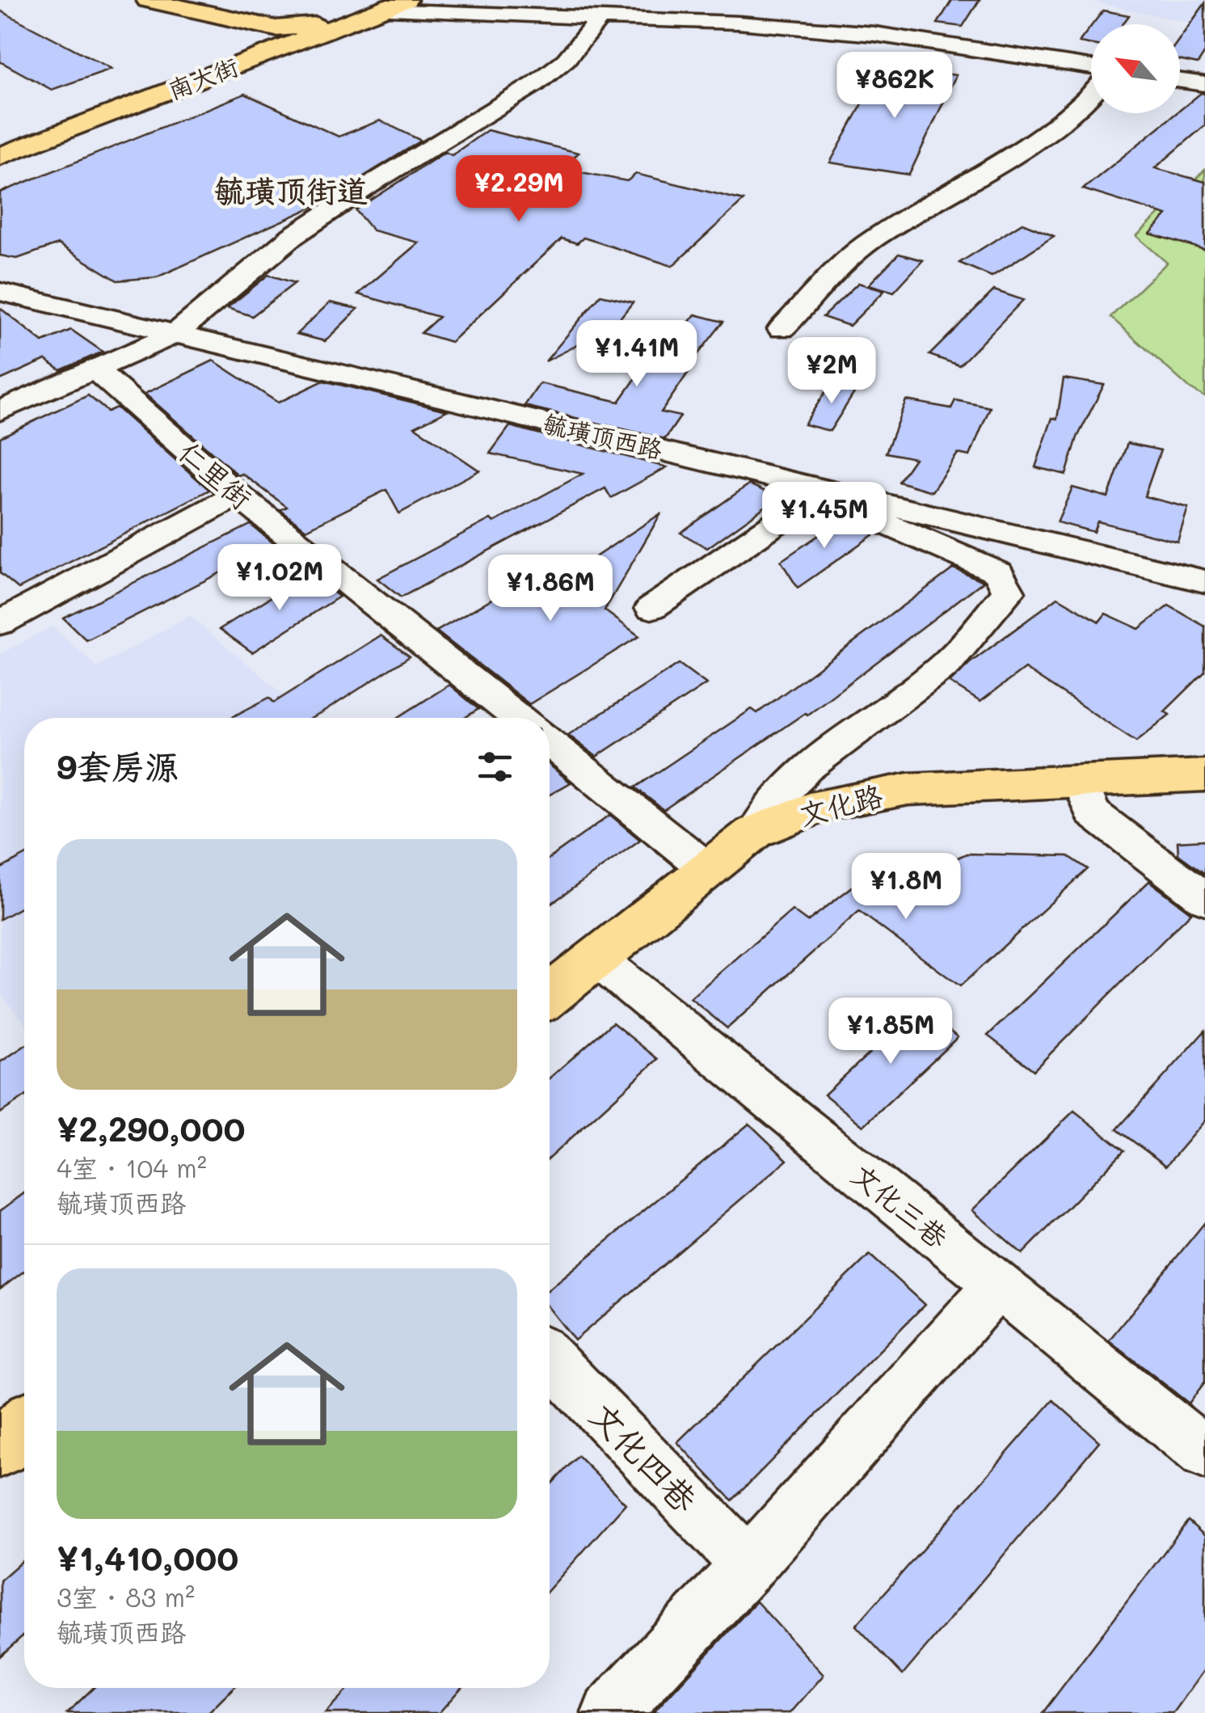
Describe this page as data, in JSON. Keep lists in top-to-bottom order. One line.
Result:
{"streets":{"main road":["南大街","文化路"],"street":["毓璜顶西路","仁里街","文化三巷","文化四巷"]},"crossings":[["文化路","文化三巷"]],"districts":["毓璜顶街道"],"north":"top left","page":{"price":["¥862K","¥2.29M","¥1.41M","¥2M","¥1.45M","¥1.02M","¥1.86M","¥1.8M","¥1.85M"],"heading":"9套房源","list":[{"name":"¥2,290,000","note":"4室 · 104 m² · 毓璜顶西路"},{"name":"¥1,410,000","note":"3室 · 83 m² · 毓璜顶西路"}]}}
